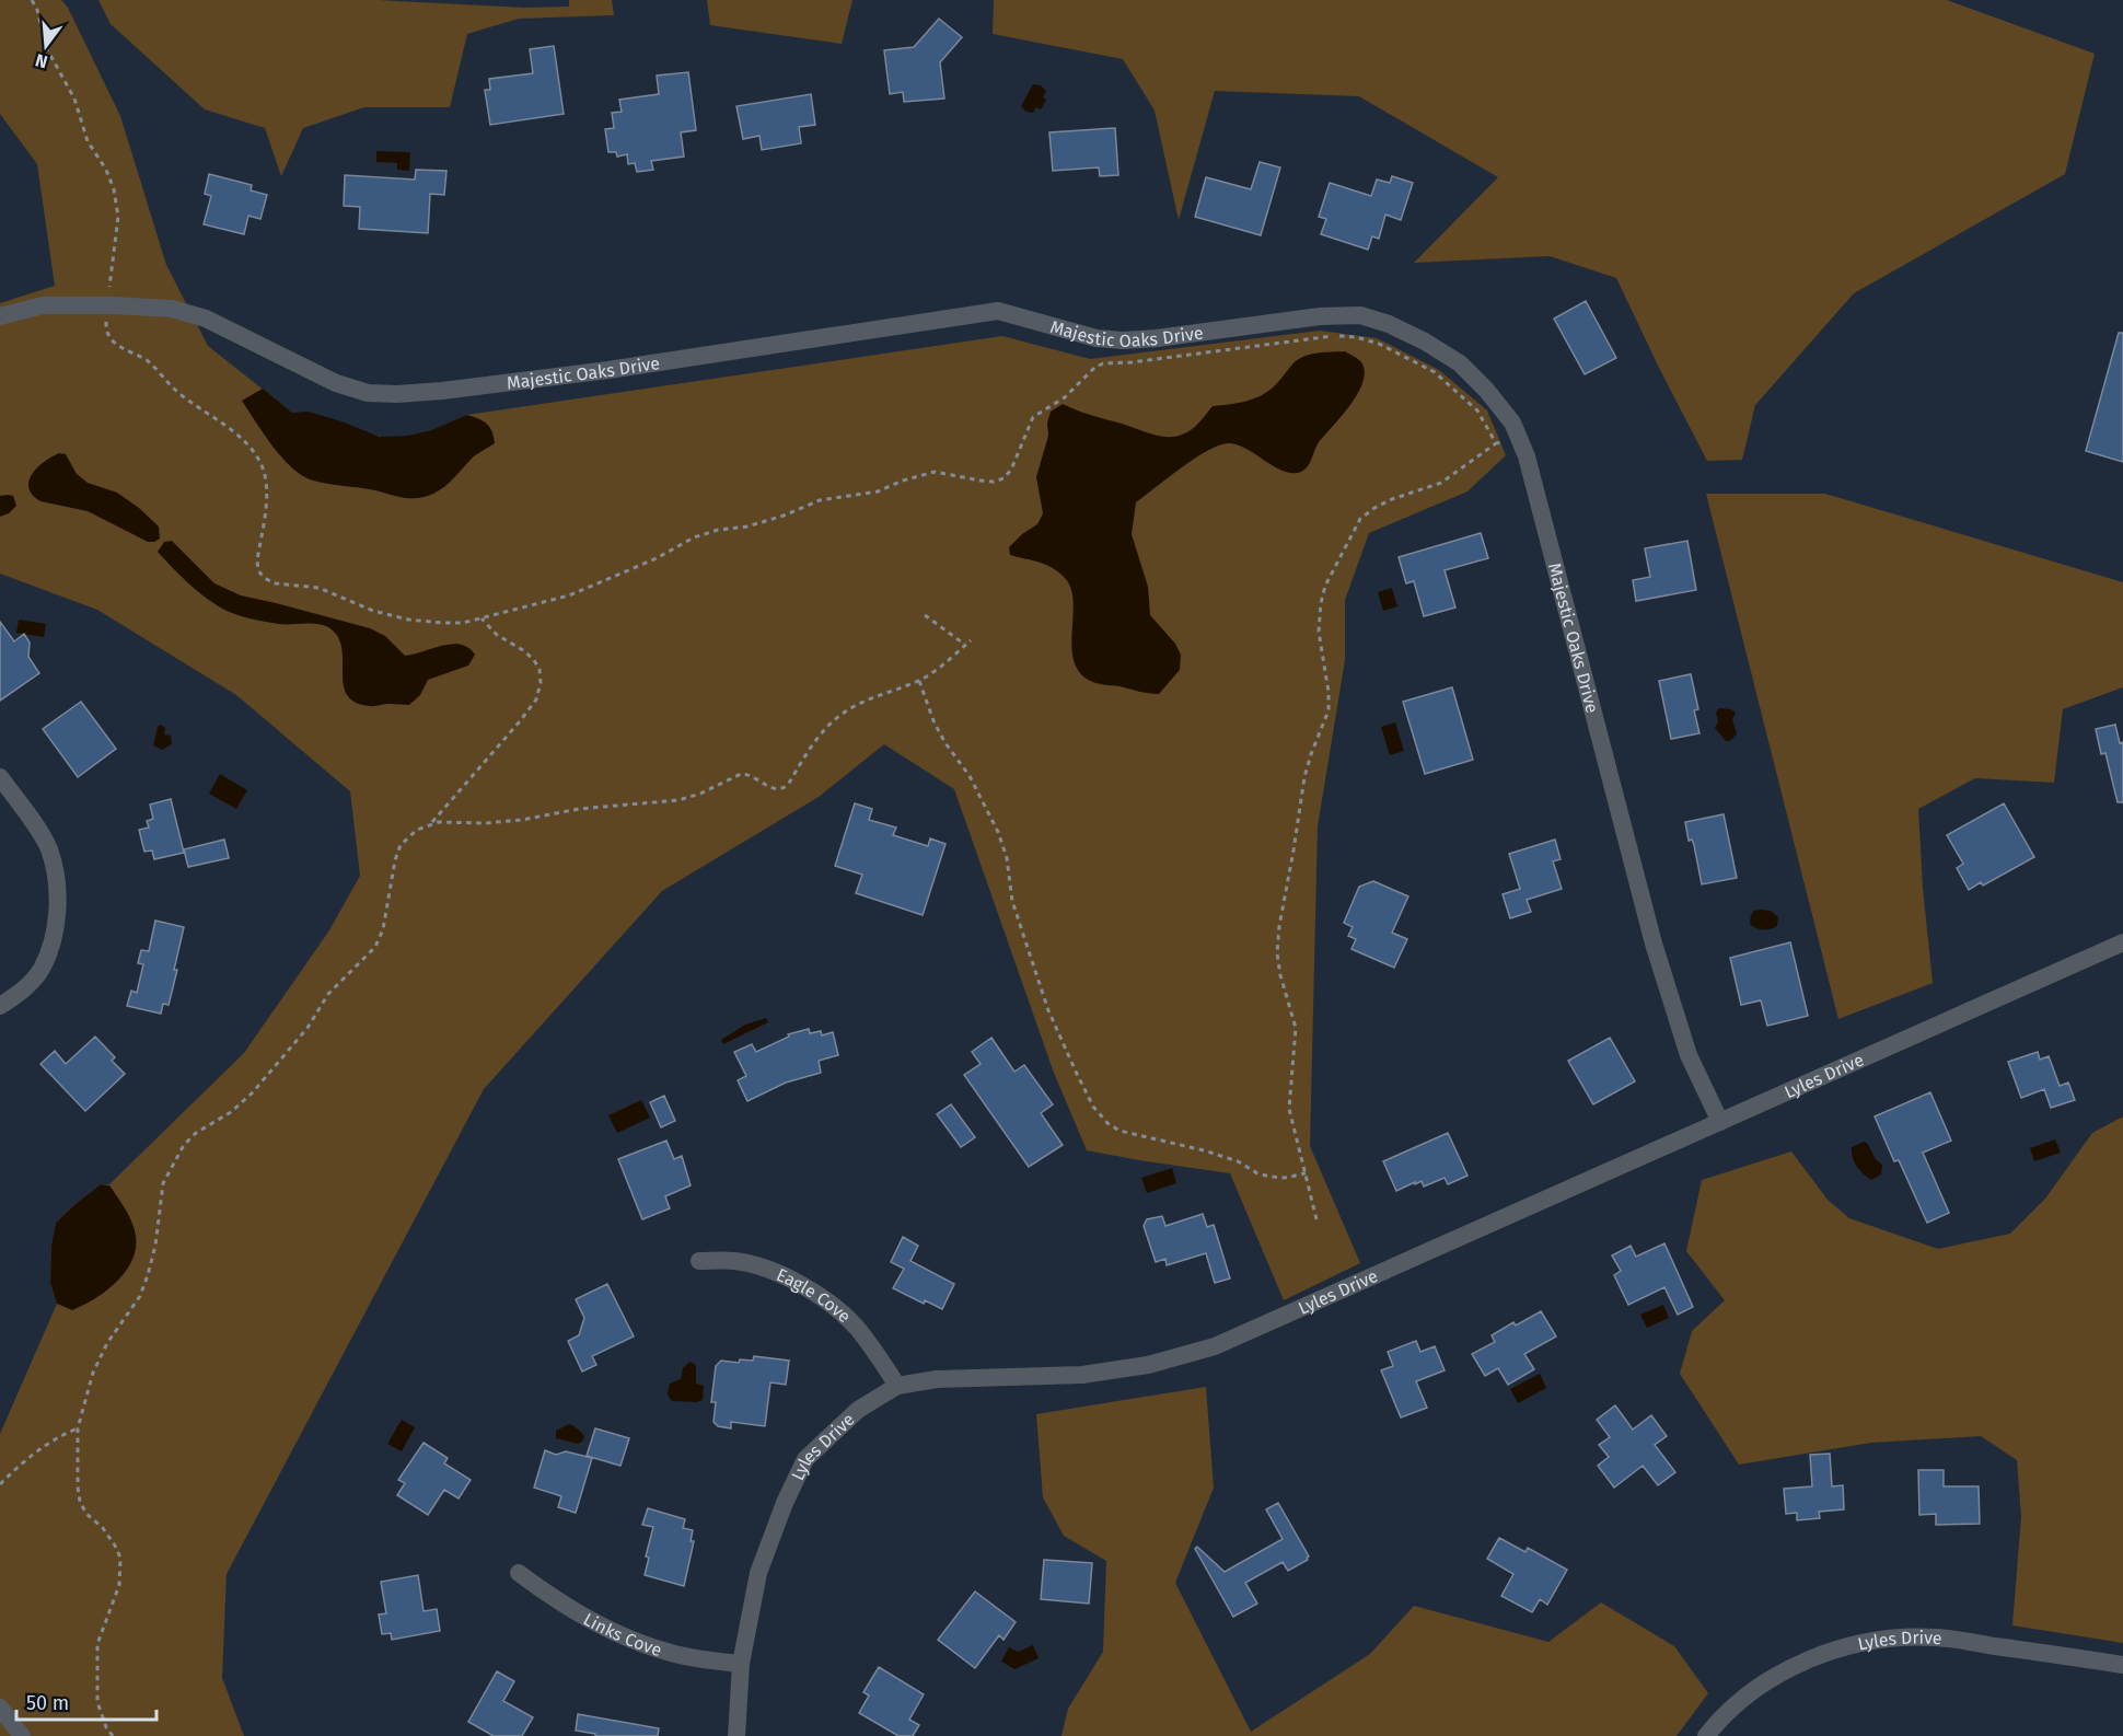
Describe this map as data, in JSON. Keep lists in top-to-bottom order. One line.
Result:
{"streets":{"street":["Majestic Oaks Drive","Lyles Drive","Eagle Cove","Links Cove"]},"crossings":[["Majestic Oaks Drive","Lyles Drive"],["Lyles Drive","Eagle Cove"],["Lyles Drive","Links Cove"]],"scale_bar":"50 m","north":"bottom"}
